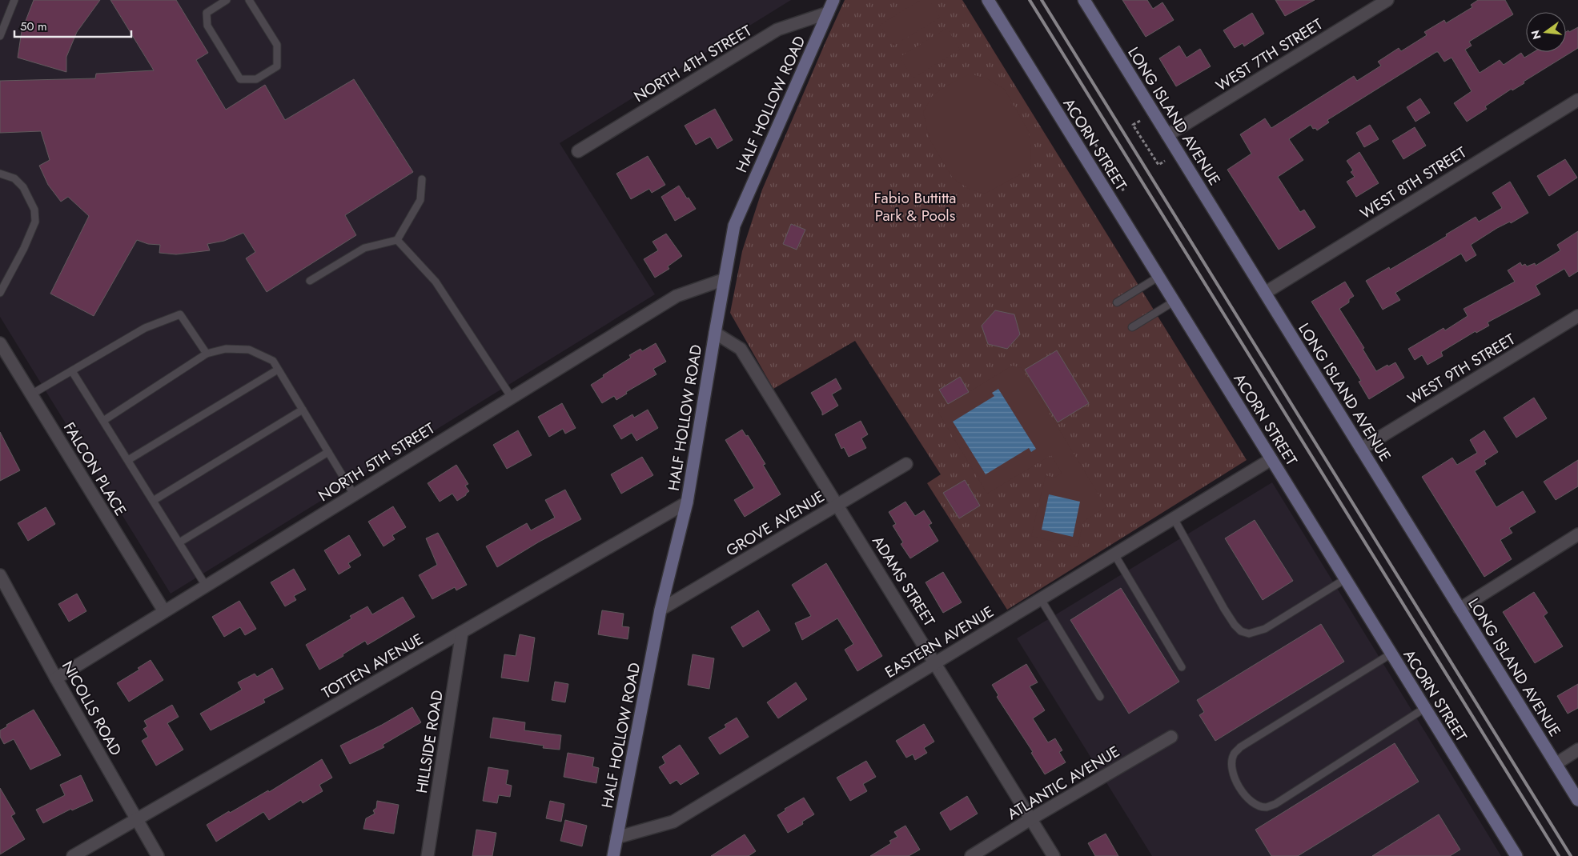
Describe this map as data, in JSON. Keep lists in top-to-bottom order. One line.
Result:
{"streets":{"street":["WEST 7TH STREET","NORTH 4TH STREET","HALF HOLLOW ROAD","LONG ISLAND AVENUE","ACORN STREET","WEST 8TH STREET","WEST 9TH STREET","NORTH 5TH STREET","FALCON PLACE","GROVE AVENUE","ADAMS STREET","EASTERN AVENUE","TOTTEN AVENUE","NICOLLS ROAD","HILLSIDE ROAD","ATLANTIC AVENUE"]},"crossings":[["WEST 7TH STREET","LONG ISLAND AVENUE"],["NORTH 4TH STREET","HALF HOLLOW ROAD"],["HALF HOLLOW ROAD","NORTH 5TH STREET"],["HALF HOLLOW ROAD","GROVE AVENUE"],["HALF HOLLOW ROAD","ADAMS STREET"],["HALF HOLLOW ROAD","EASTERN AVENUE"],["HALF HOLLOW ROAD","TOTTEN AVENUE"],["LONG ISLAND AVENUE","WEST 8TH STREET"],["LONG ISLAND AVENUE","WEST 9TH STREET"],["ACORN STREET","EASTERN AVENUE"],["NORTH 5TH STREET","FALCON PLACE"],["NORTH 5TH STREET","NICOLLS ROAD"],["GROVE AVENUE","ADAMS STREET"],["ADAMS STREET","EASTERN AVENUE"],["ADAMS STREET","ATLANTIC AVENUE"],["TOTTEN AVENUE","NICOLLS ROAD"],["TOTTEN AVENUE","HILLSIDE ROAD"]],"parks":["Fabio Buttitta Park & Pools"],"scale_bar":"50 m","north":"left"}
